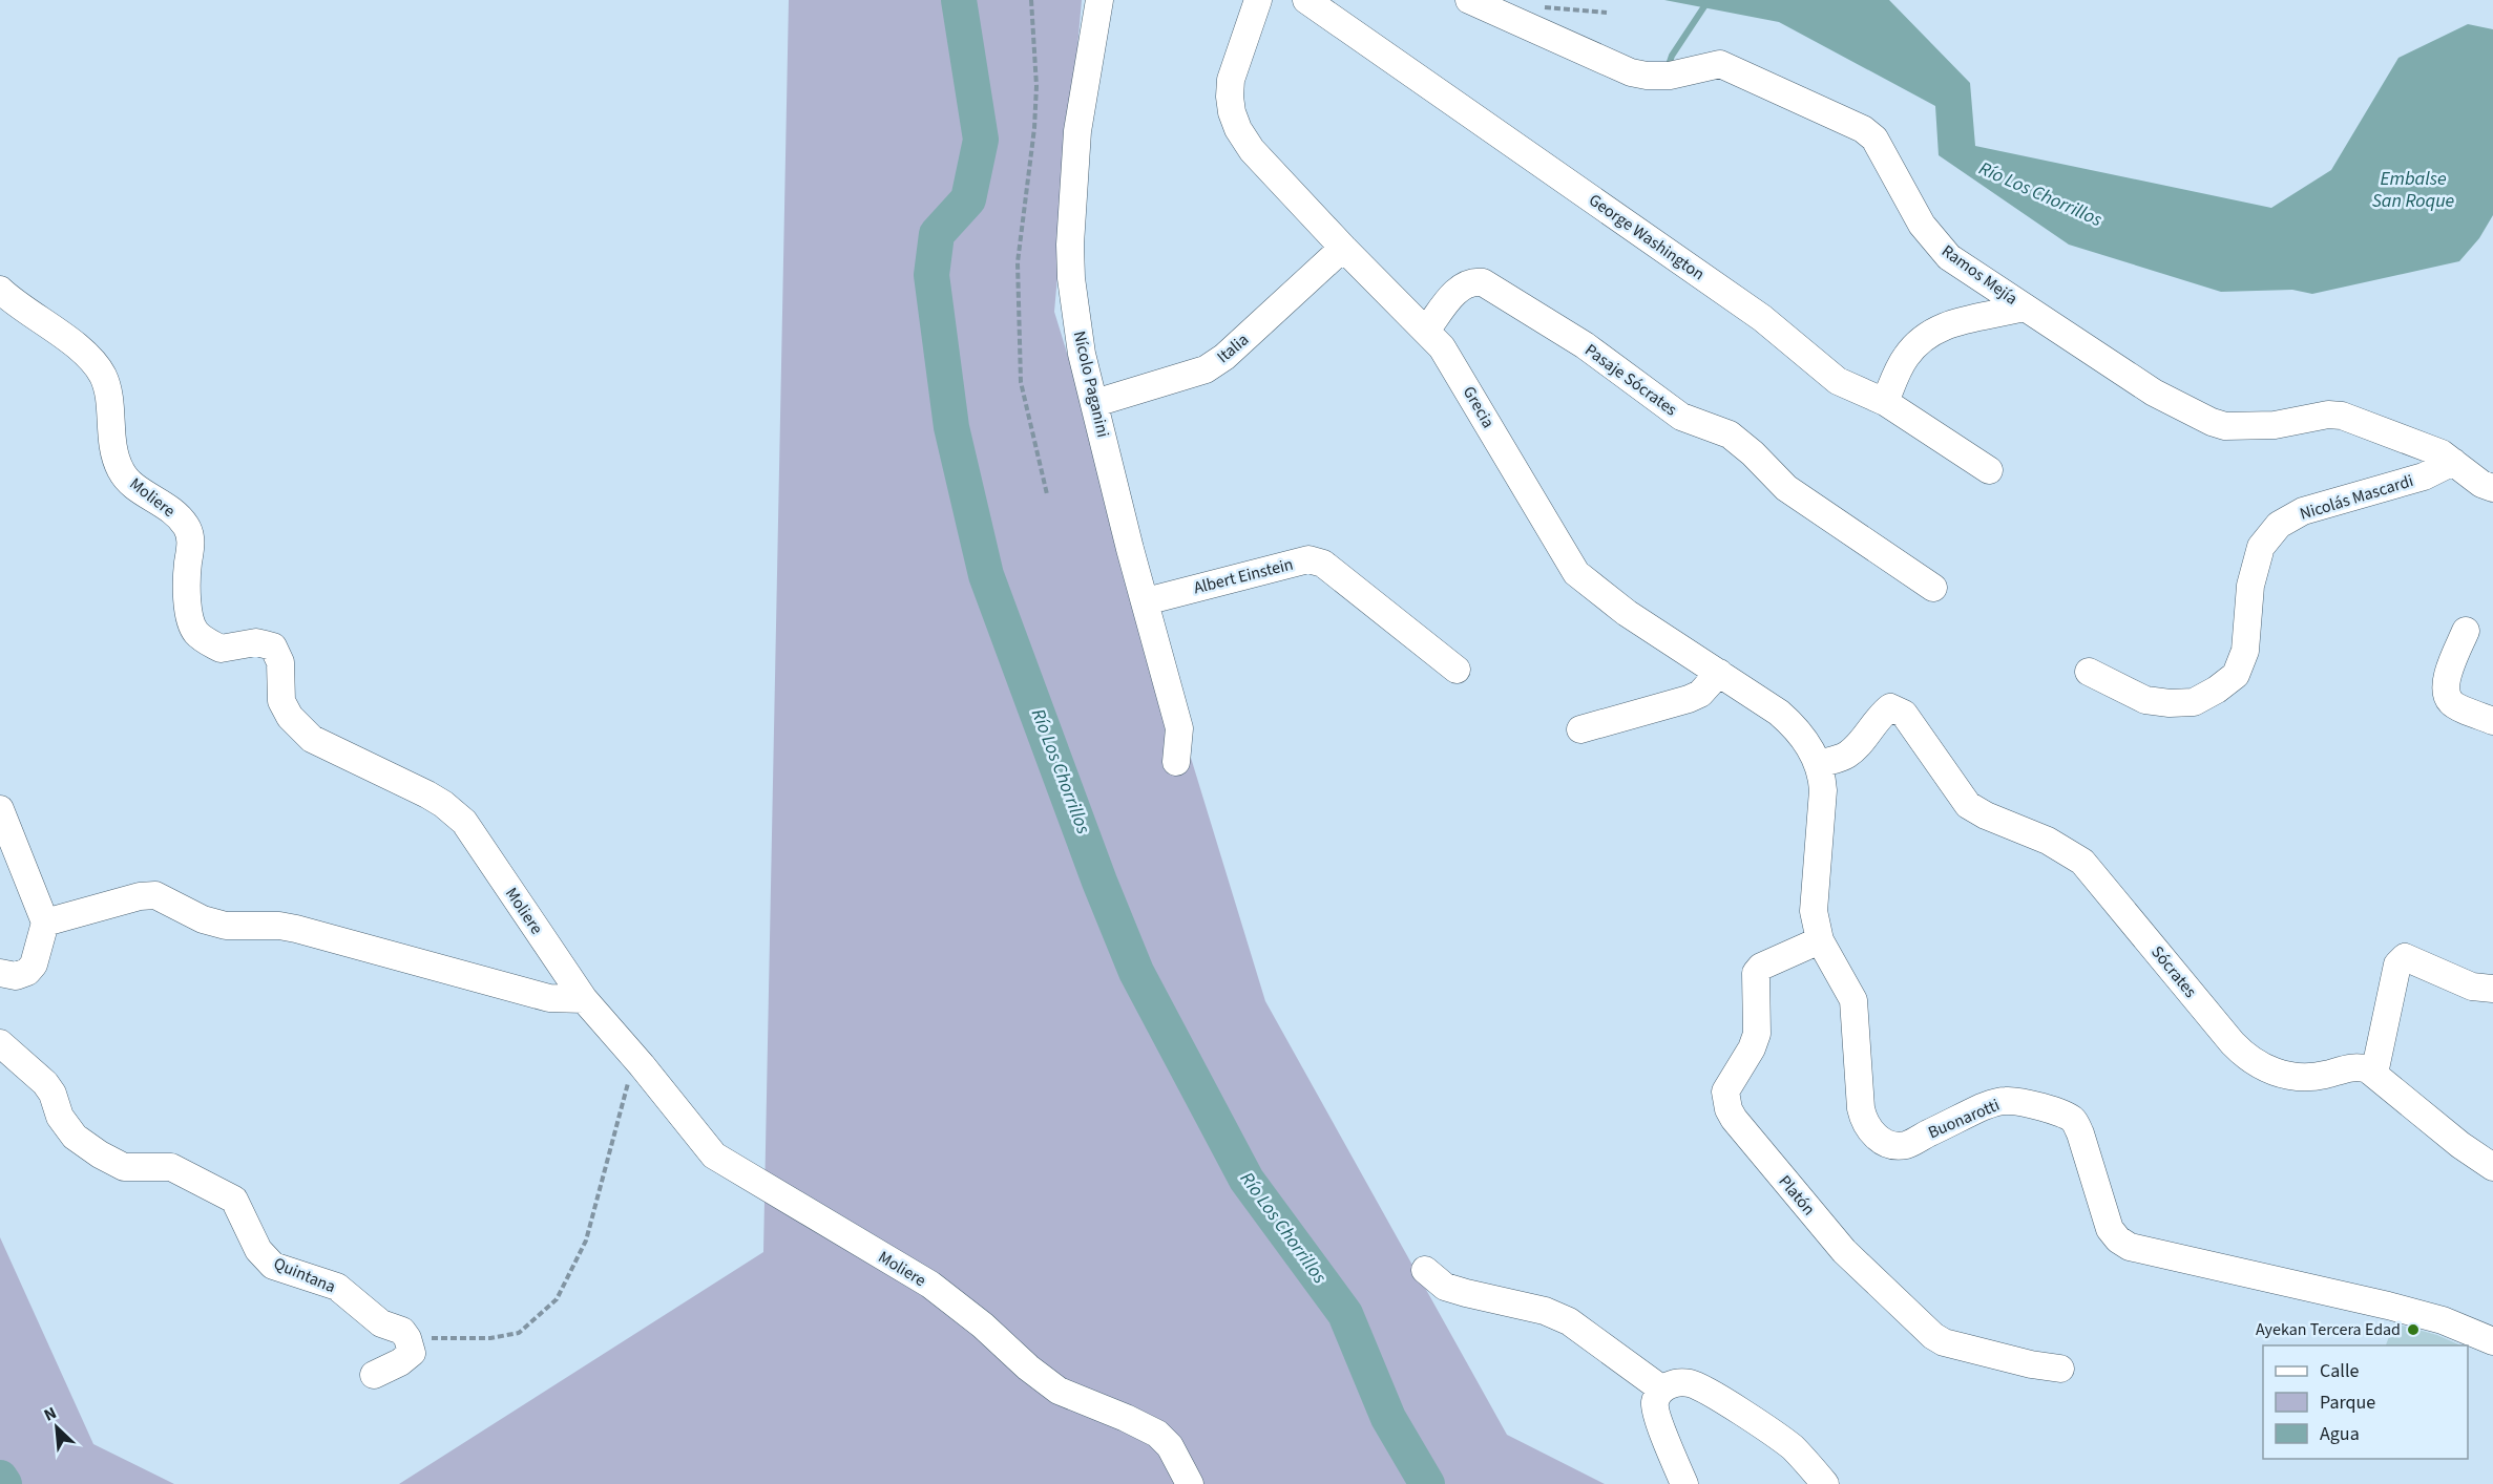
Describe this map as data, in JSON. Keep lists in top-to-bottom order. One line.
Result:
{"streets":{"street":["George Washington","Ramos Mejía","Italia","Pasaje Sócrates","Nícolo Paganini","Grecia","Moliere","Nicolás Mascardi","Albert Einstein","Sócrates","Buonarotti","Platón","Quintana"]},"crossings":[["Ramos Mejía","Nicolás Mascardi"],["Italia","Nícolo Paganini"],["Italia","Grecia"],["Pasaje Sócrates","Grecia"],["Nícolo Paganini","Albert Einstein"],["Grecia","Sócrates"],["Grecia","Buonarotti"],["Sócrates","Buonarotti"],["Buonarotti","Platón"]],"water":["Embalse San Roque","Río Los Chorrillos"],"places":["Ayekan Tercera Edad"],"legend":["Calle","Parque","Agua"],"north":"top left"}
